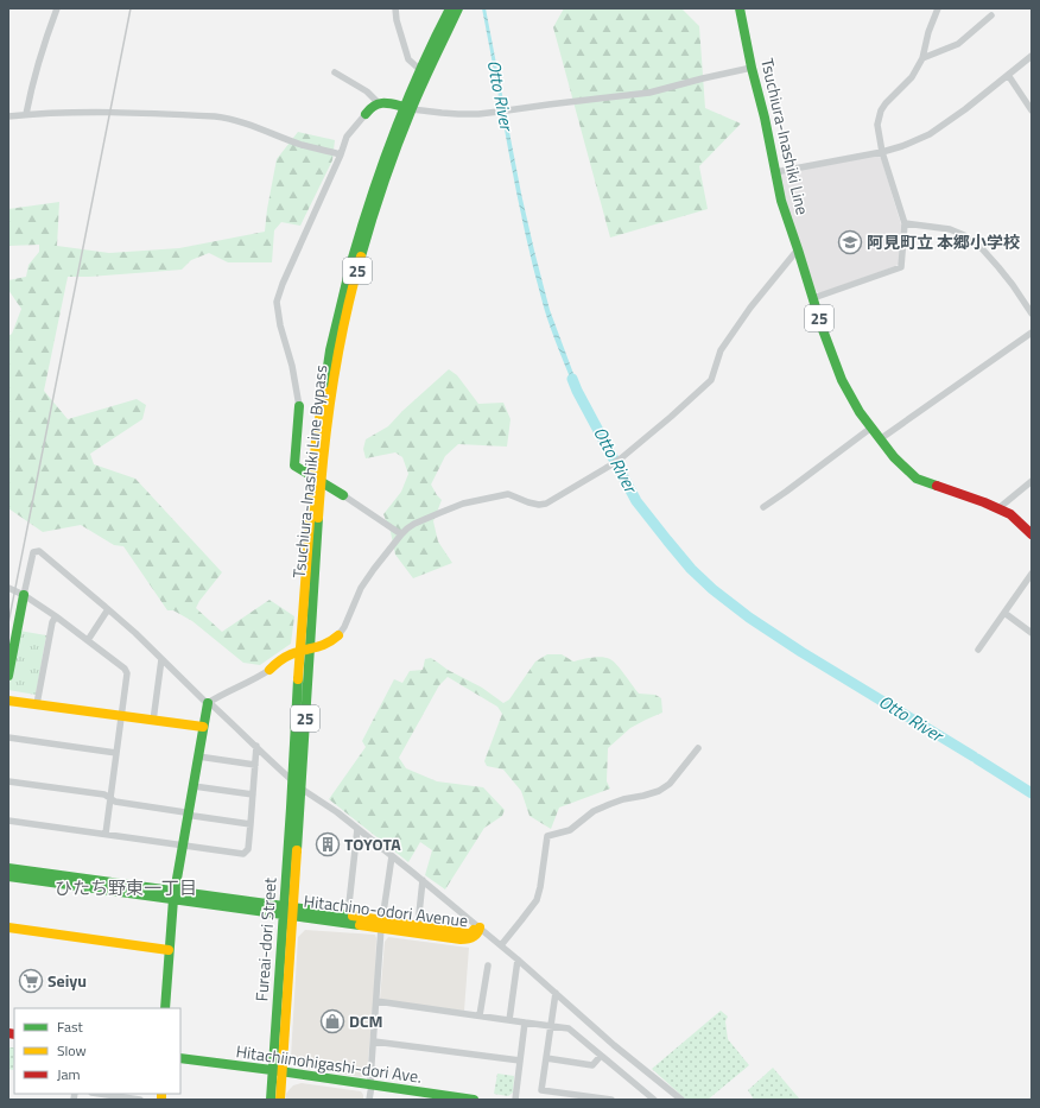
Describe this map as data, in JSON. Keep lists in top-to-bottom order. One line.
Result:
{"streets":{"main road":["Tsuchiura-Inashiki Line","25","Tsuchiura-Inashiki Line Bypass","Hitachino-odori Avenue","Fureai-dori Street","Hitachiinohigashi-dori Ave."]},"crossings":[["Tsuchiura-Inashiki Line Bypass","Fureai-dori Street"],["Hitachino-odori Avenue","Fureai-dori Street"],["Fureai-dori Street","Hitachiinohigashi-dori Ave."]],"districts":["ひたち野東一丁目"],"water":["Otto River"],"places":{"school or university":["阿見町立 本郷小学校"],"building":["TOYOTA"],"supermarket":["Seiyu"],"shop":["DCM"]},"legend":["Fast","Slow","Jam"]}
